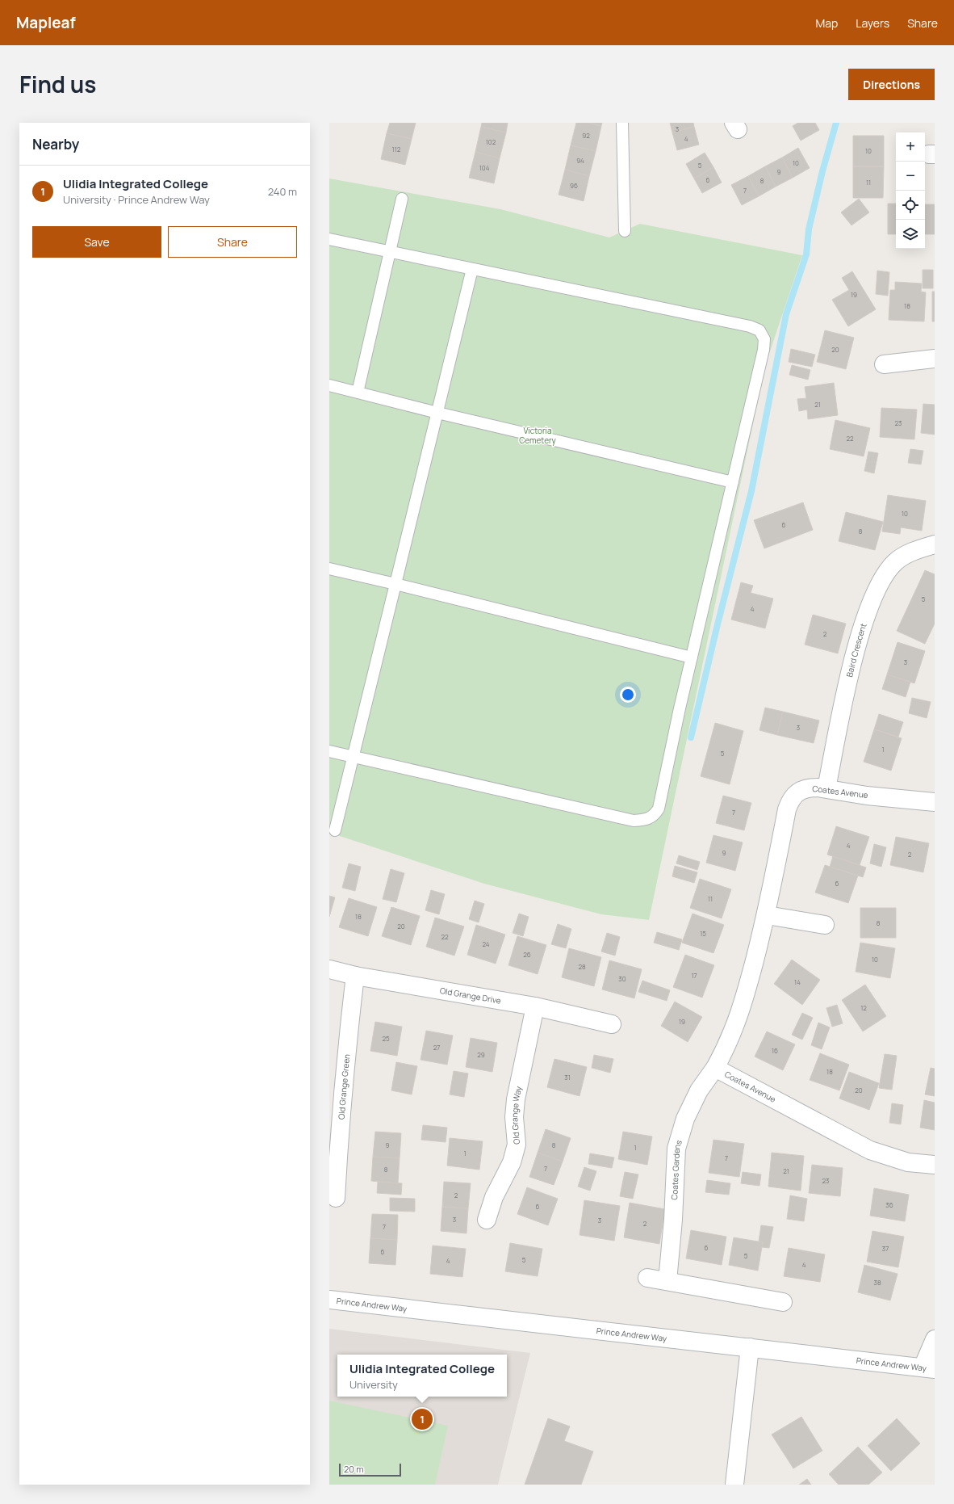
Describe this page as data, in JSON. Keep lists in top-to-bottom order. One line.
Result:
{"streets":{"street":["Baird Crescent","Coates Avenue","Old Grange Drive","Old Grange Green","Old Grange Way","Coates Gardens","Prince Andrew Way"]},"crossings":[["Baird Crescent","Coates Avenue"],["Coates Avenue","Coates Gardens"],["Old Grange Drive","Old Grange Green"],["Old Grange Drive","Old Grange Way"]],"parks":["Victoria Cemetery"],"house_numbers":["3","92","4","102","112","10","94","10","5","104","9","6","8","11","96","7","19","18","20","21","23","22","10","6","8","5","4","2","3","3","1","5","7","4","9","2","6","11","18","8","20","15","22","24","26","10","28","17","30","14","12","19","25","27","16","29","18","31","20","9","8","1","1","7","7","8","21","23","2","36","6","3","3","2","7","6","37","6","5","5","4","4","38"],"scale_bar":"20 m","page":{"header":"Mapleaf","nav":["Map","Layers","Share"],"title":"Find us","buttons":["Directions",["Save","Share"]],"heading":"Nearby","map_buttons":["+","−"],"list":[{"mark":"1","name":"Ulidia Integrated College","note":"University · Prince Andrew Way","value":"240 m"}],"popup":["Ulidia Integrated College","University"],"pins":"1","scale":"20 m"}}
